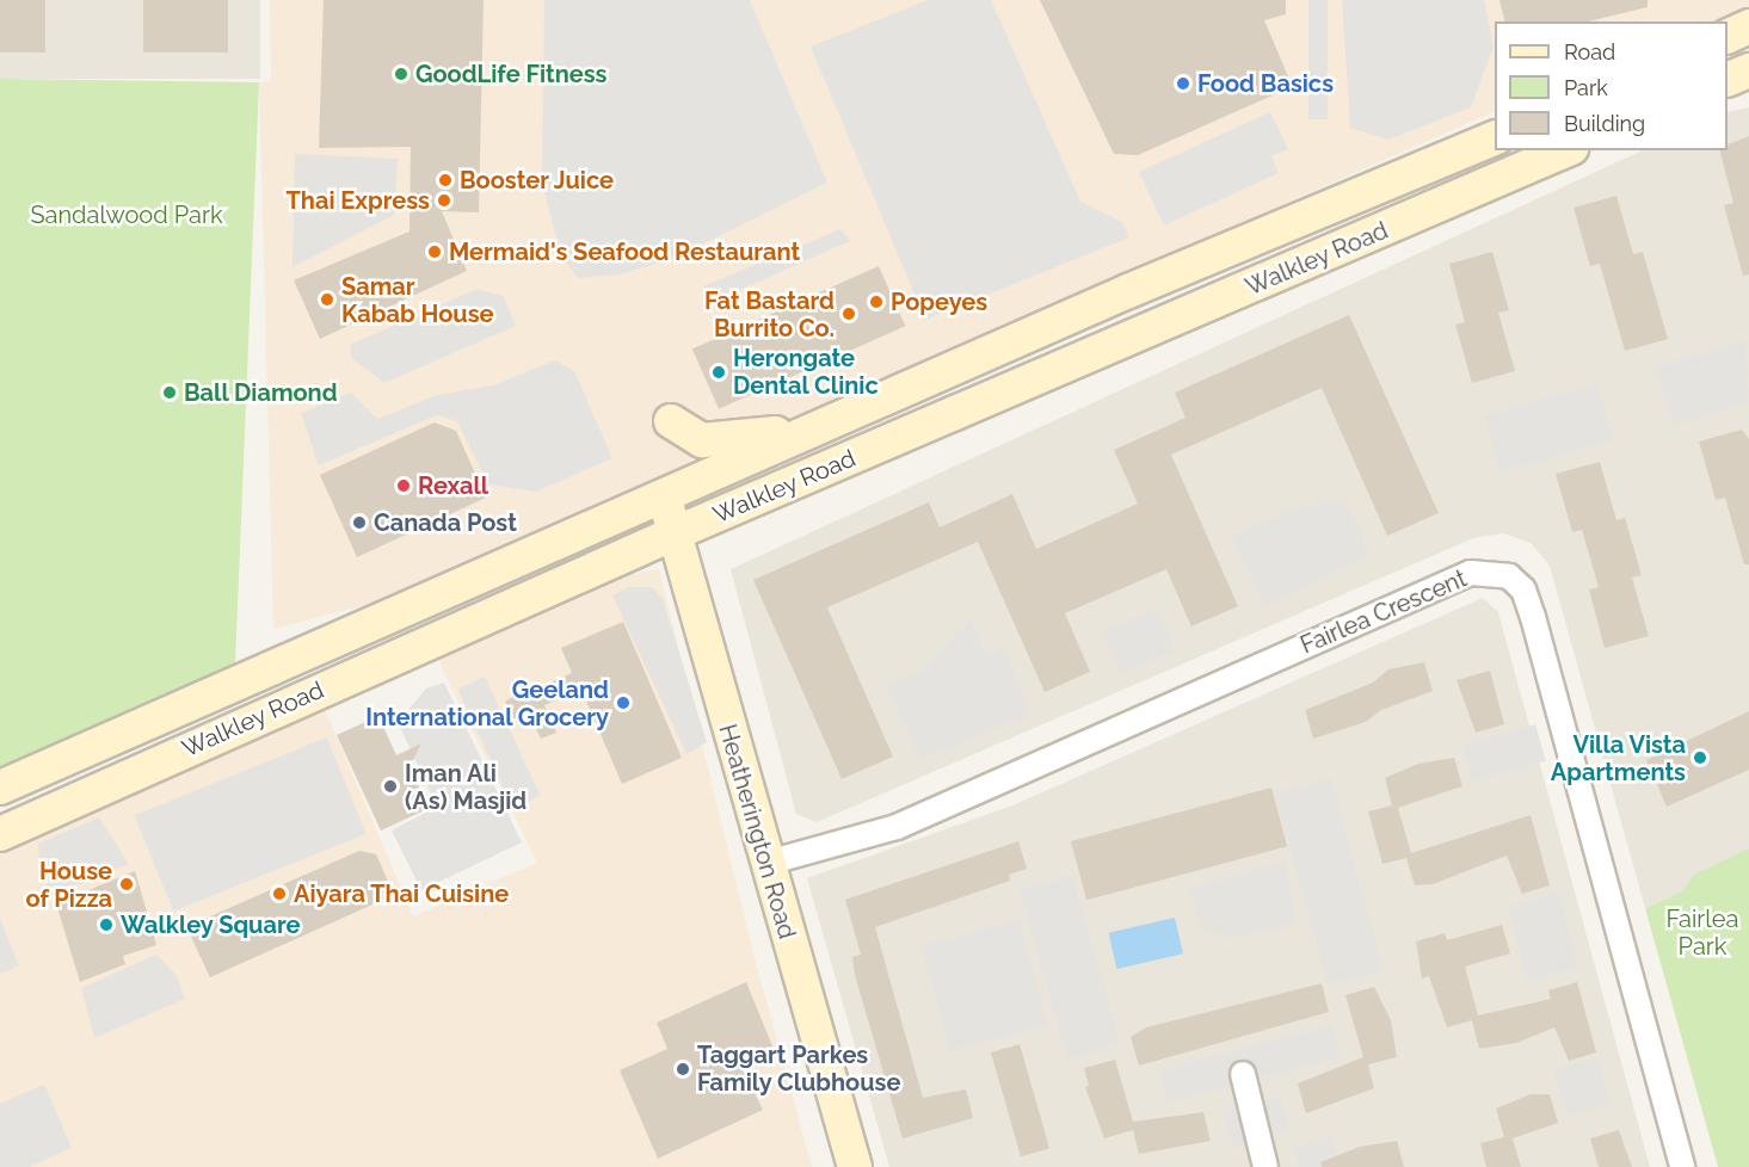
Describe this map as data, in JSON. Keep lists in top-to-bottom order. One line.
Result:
{"streets":{"main road":["Walkley Road","Heatherington Road"],"street":["Fairlea Crescent"]},"crossings":[["Walkley Road","Heatherington Road"],["Fairlea Crescent","Heatherington Road"]],"parks":["Sandalwood Park","Fairlea Park"],"places":["GoodLife Fitness","Food Basics","Booster Juice","Thai Express","Mermaid's Seafood Restaurant","Samar Kabab House","Popeyes","Fat Bastard Burrito Co.","Herongate Dental Clinic","Ball Diamond","Rexall","Canada Post","Geeland International Grocery","Villa Vista Apartments","Iman Ali (As) Masjid","House of Pizza","Aiyara Thai Cuisine","Walkley Square","Taggart Parkes Family Clubhouse"],"legend":["Road","Park","Building"]}
